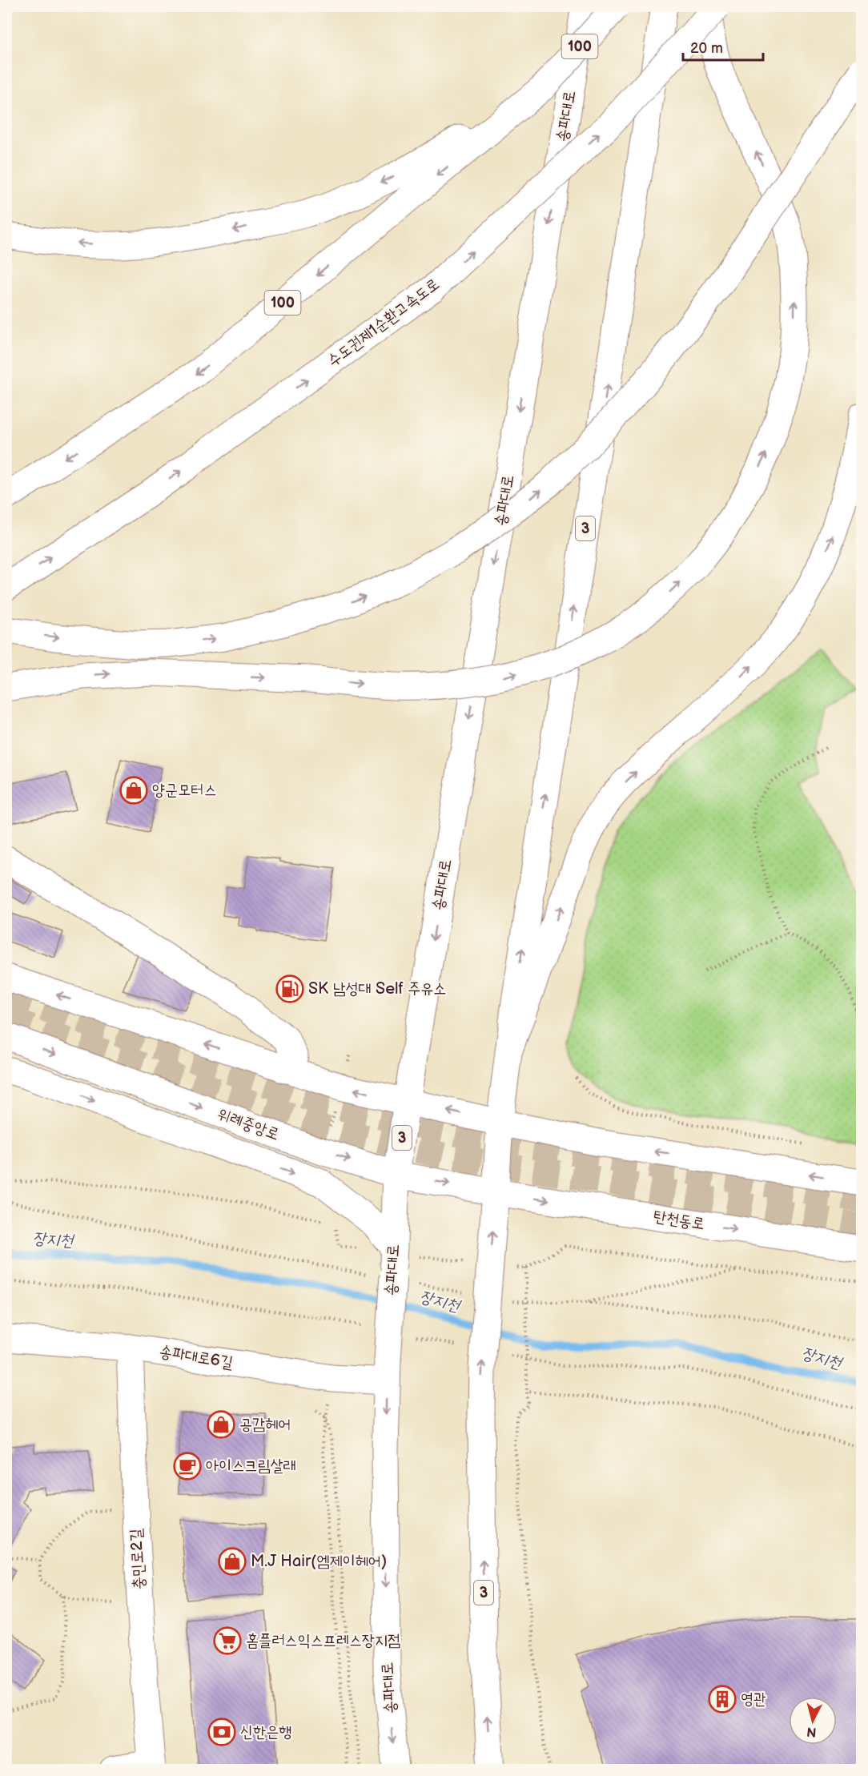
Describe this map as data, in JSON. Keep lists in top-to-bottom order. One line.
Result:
{"streets":{"main road":["100","송파대로","수도권제1순환고속도로","3","위례중앙로","탄천동로","송파대로6길","충민로2길"]},"crossings":[["송파대로","위례중앙로"],["송파대로","송파대로6길"],["3","위례중앙로"],["3","탄천동로"],["위례중앙로","탄천동로"],["송파대로6길","충민로2길"]],"water":["장지천"],"places":{"shop":["양군모터스","공감헤어","M.J Hair(엠제이헤어)"],"fuel station":["SK 남성대 Self 주유소"],"cafe":["아이스크림살래"],"supermarket":["홈플러스익스프레스장지점"],"building":["영관"],"bank":["신한은행"]},"scale_bar":"20 m","north":"bottom"}
